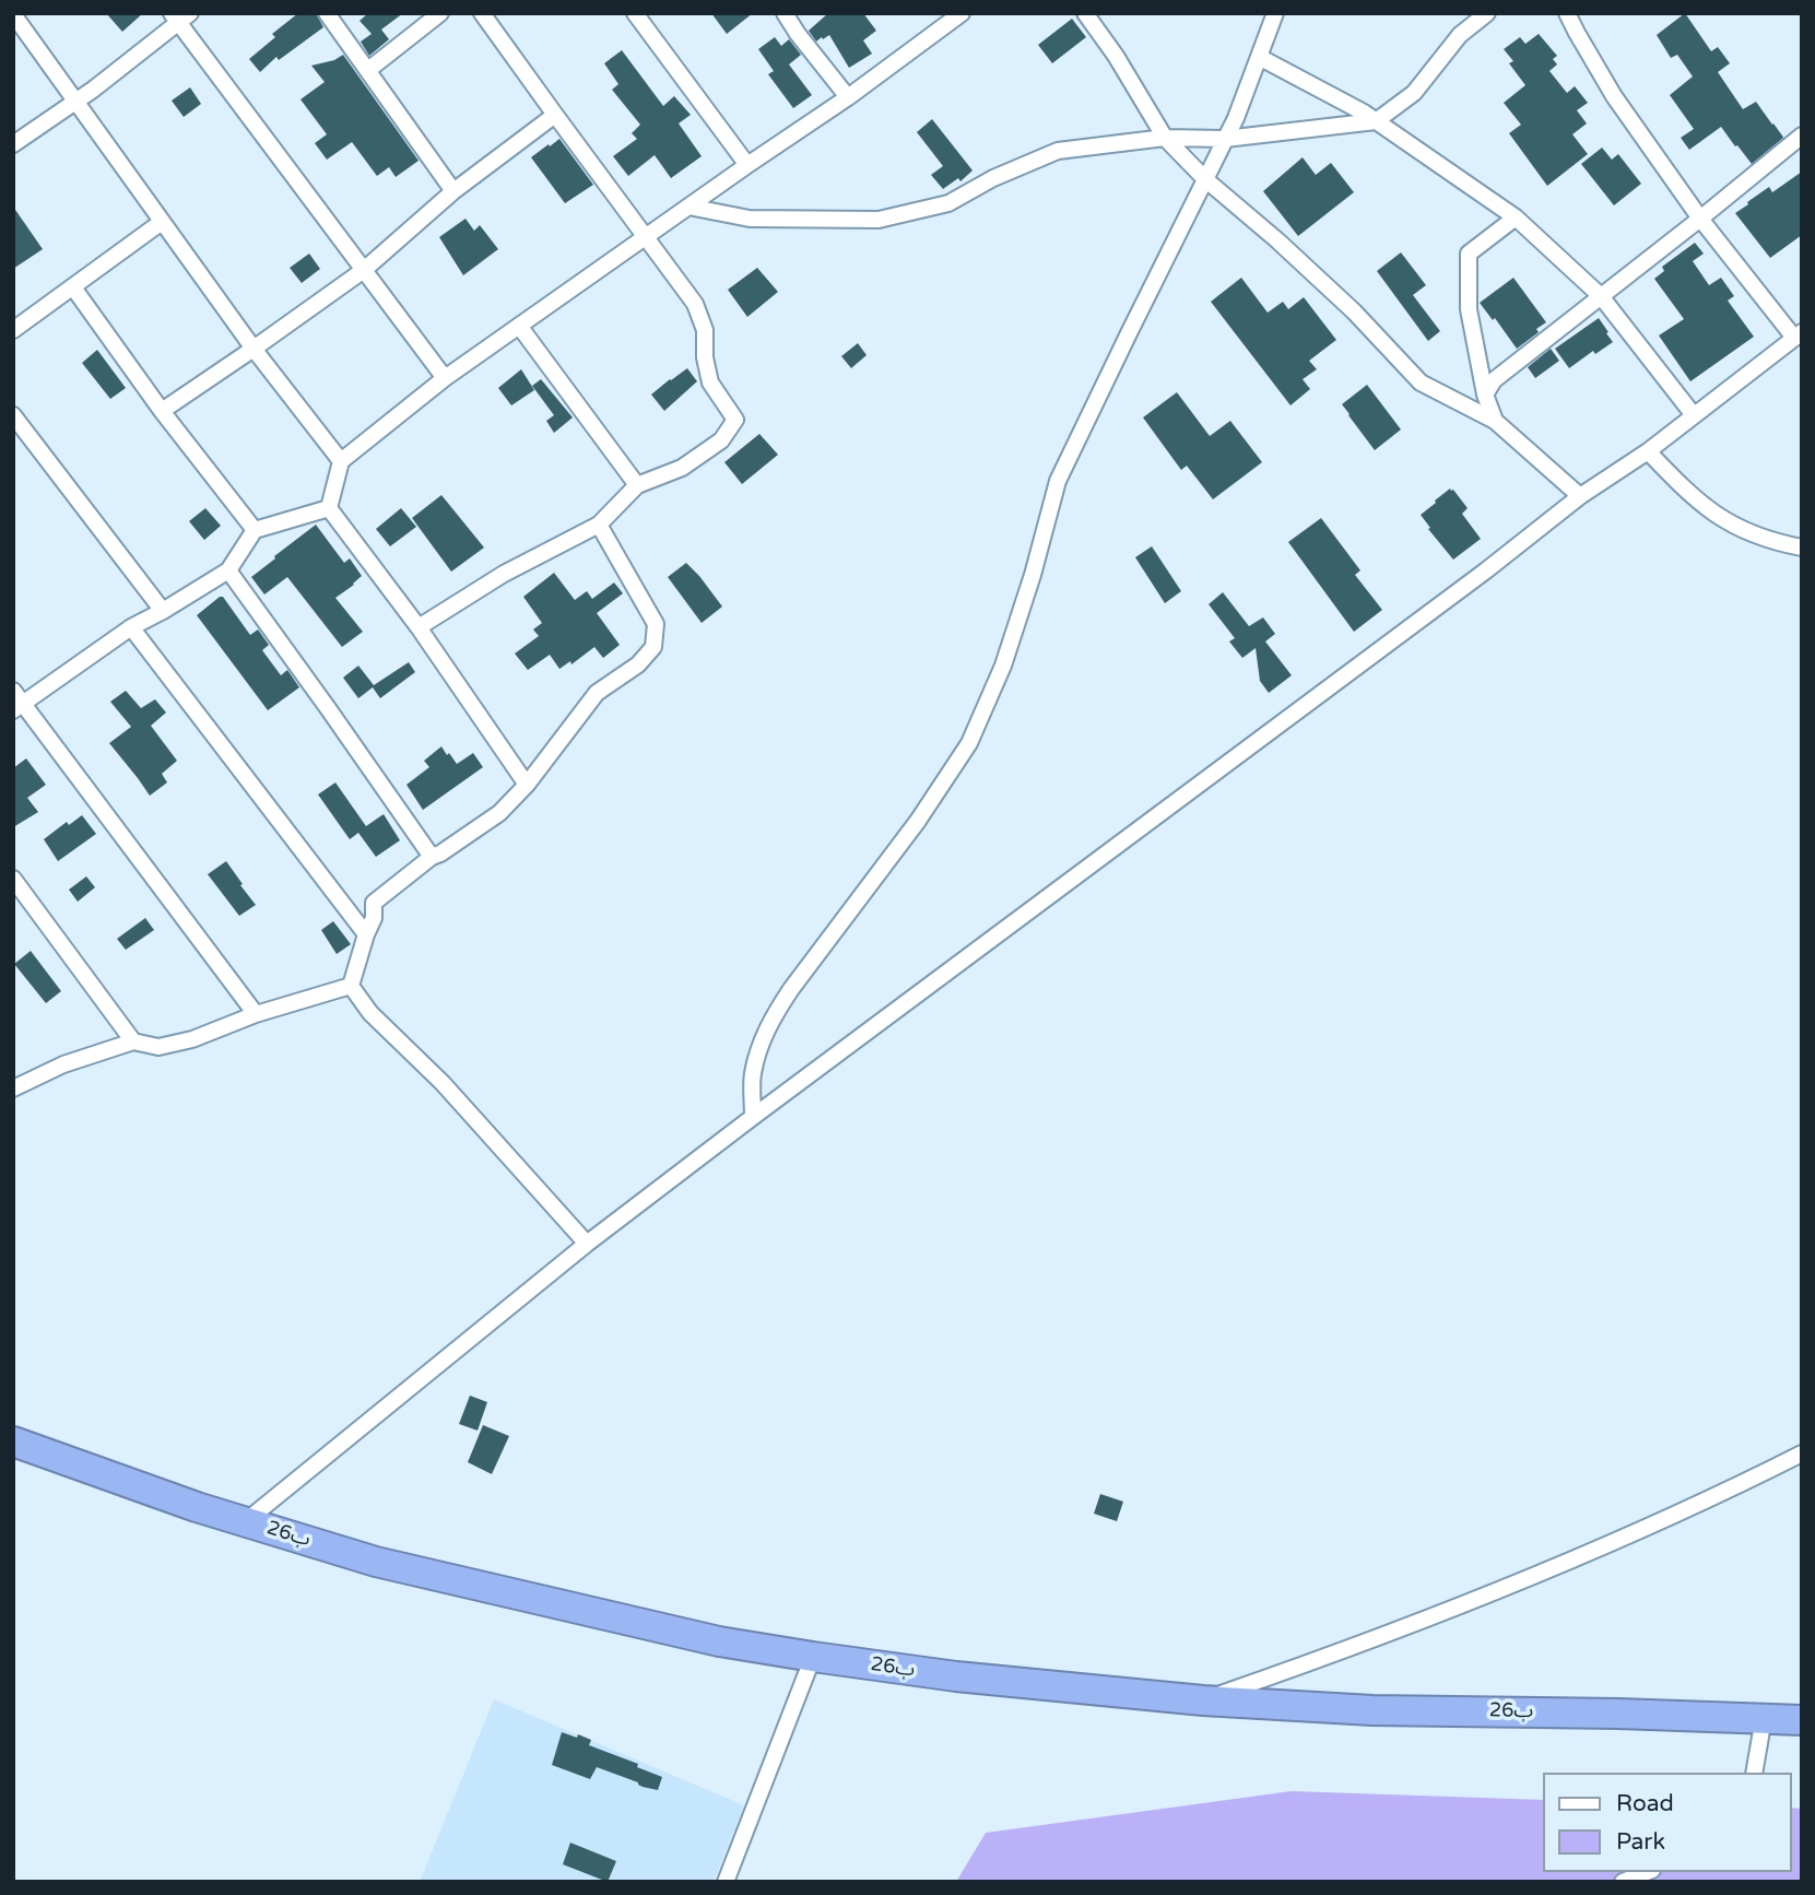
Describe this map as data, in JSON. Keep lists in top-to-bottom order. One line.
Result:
{"streets":{"highway":["26ب"]},"legend":["Road","Park"]}
